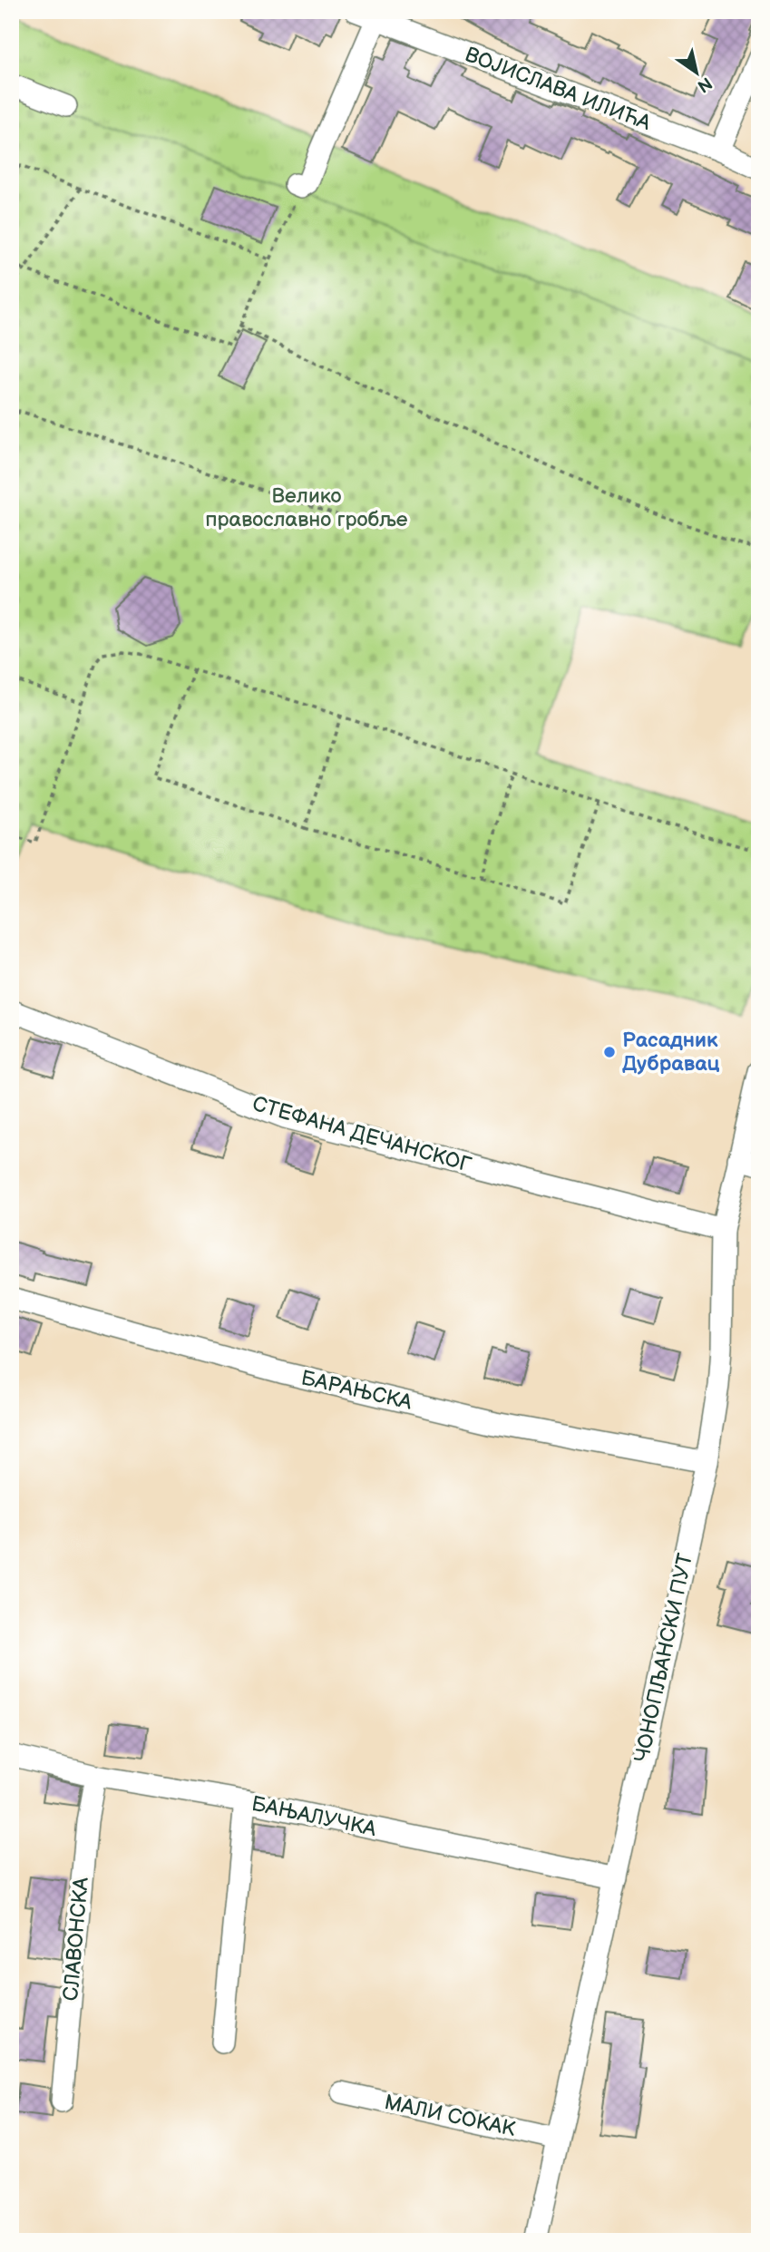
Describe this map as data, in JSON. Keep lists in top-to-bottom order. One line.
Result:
{"streets":{"street":["ВОЈИСЛАВА ИЛИЋА","СТЕФАНА ДЕЧАНСКОГ","БАРАЊСКА","ЧОНОПЉАНСКИ ПУТ","БАЊАЛУЧКА","СЛАВОНСКА","МАЛИ СОКАК"]},"crossings":[["СТЕФАНА ДЕЧАНСКОГ","ЧОНОПЉАНСКИ ПУТ"],["БАРАЊСКА","ЧОНОПЉАНСКИ ПУТ"],["ЧОНОПЉАНСКИ ПУТ","БАЊАЛУЧКА"],["ЧОНОПЉАНСКИ ПУТ","МАЛИ СОКАК"],["БАЊАЛУЧКА","СЛАВОНСКА"]],"parks":["Велико православно гробље"],"places":["Расадник Дубравац"],"north":"bottom right"}
